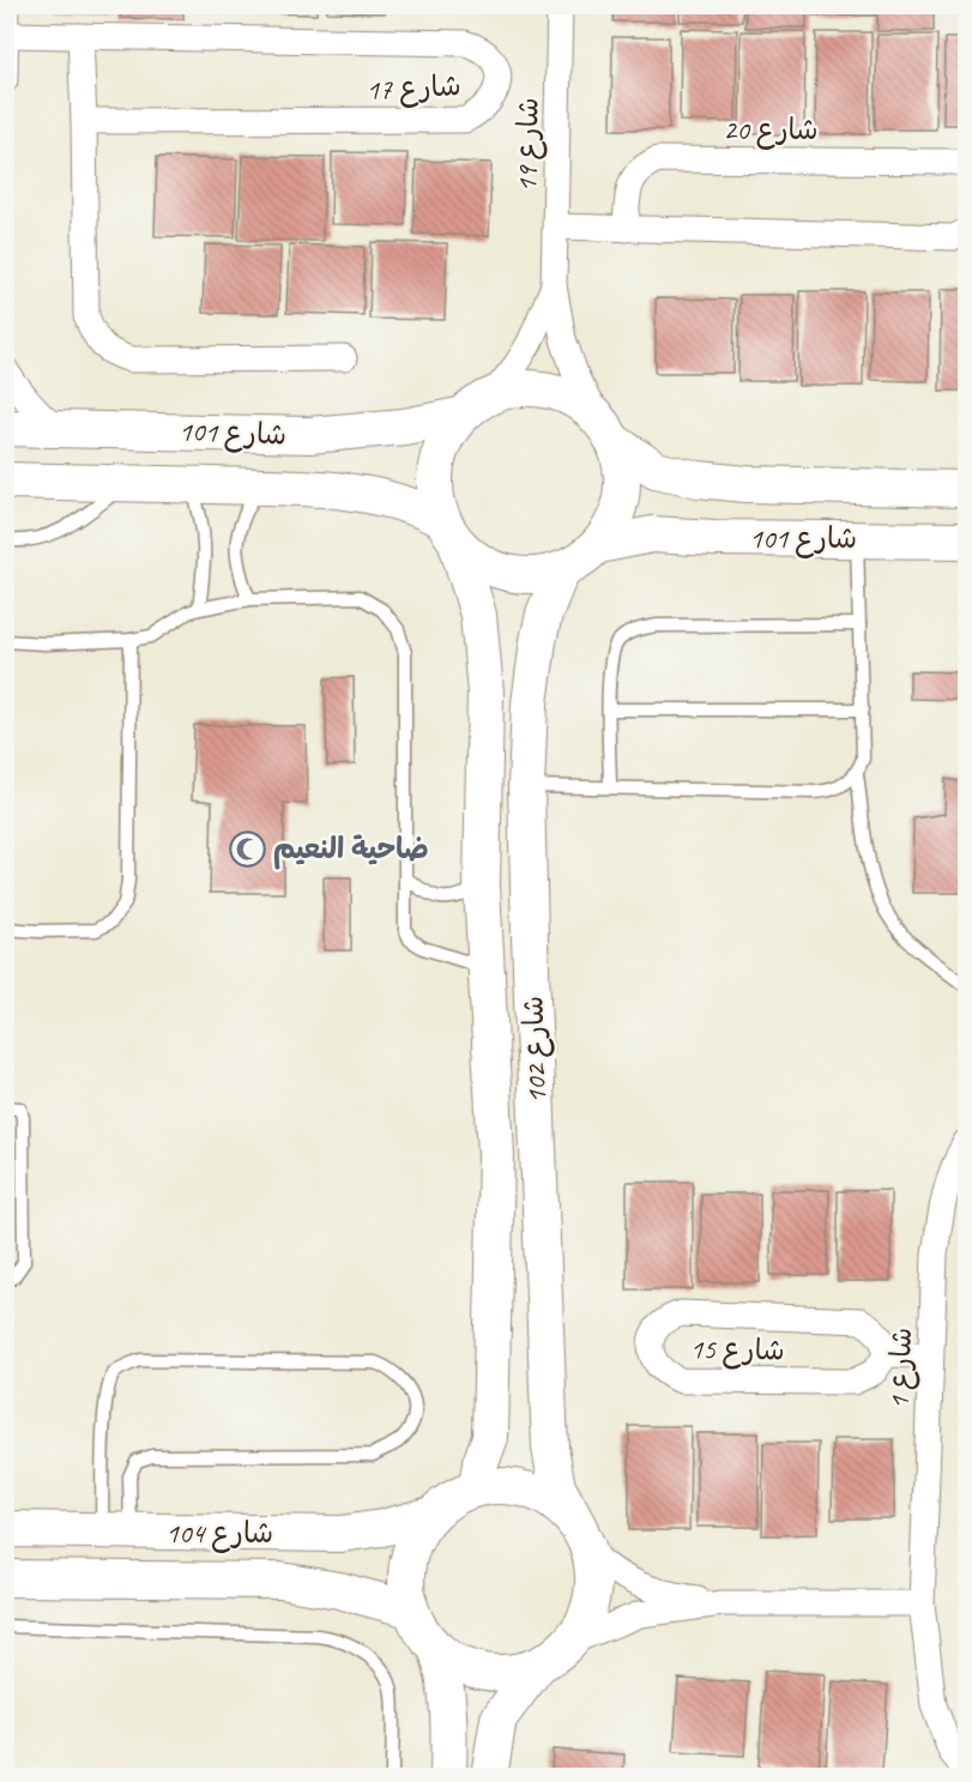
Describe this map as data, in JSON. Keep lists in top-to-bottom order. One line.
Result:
{"streets":{"street":["شارع 17","شارع 20","شارع 19","شارع 101","شارع 102","شارع 15","شارع 1","شارع 104"]},"crossings":[["شارع 19","شارع 101"],["شارع 19","شارع 102"],["شارع 101","شارع 102"],["شارع 102","شارع 104"]],"places":{"mosque":["ضاحية النعيم"]}}
